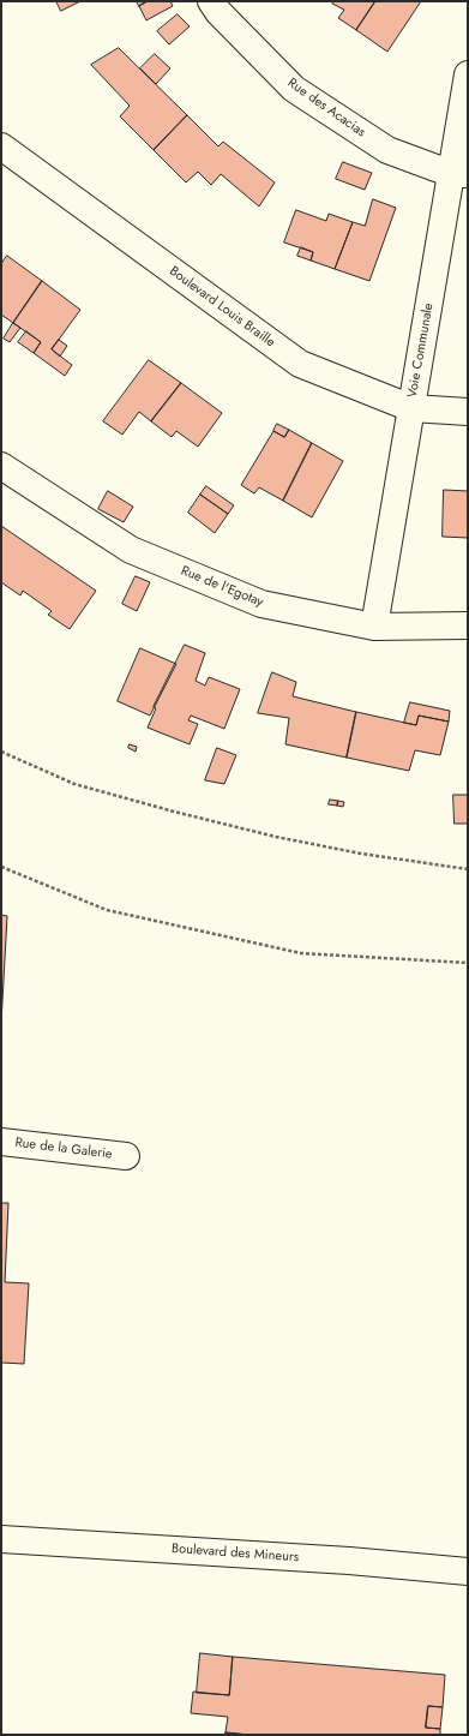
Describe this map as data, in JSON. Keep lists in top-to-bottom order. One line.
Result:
{"streets":{"street":["Rue des Acacias","Boulevard Louis Braille","Voie Communale","Rue de l'Egotay","Rue de la Galerie","Boulevard des Mineurs"]},"crossings":[["Rue des Acacias","Voie Communale"],["Boulevard Louis Braille","Voie Communale"],["Voie Communale","Rue de l'Egotay"]]}
